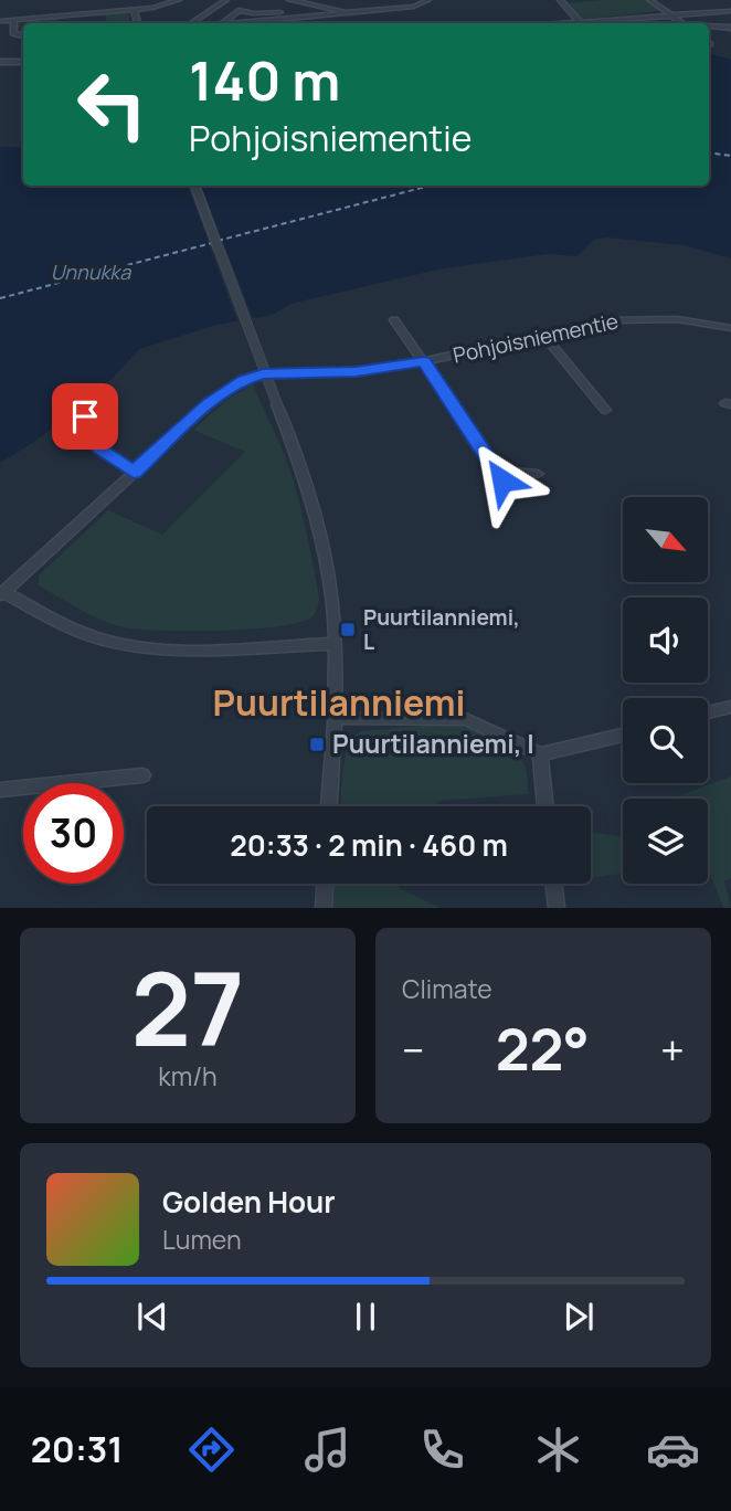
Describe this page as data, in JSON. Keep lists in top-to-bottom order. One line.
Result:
{"streets":{"street":["Pohjoisniementie"]},"districts":["Puurtilanniemi"],"water":["Unnukka"],"places":{"transit":["Puurtilanniemi, L","Puurtilanniemi, I"]},"north":"bottom right","page":{"turn":["140 m","Pohjoisniementie"],"limit":"30","trip":"20:33 · 2 min · 460 m","tile":[["27","km/h"],"Climate"],"heat":["−","22°","+"],"song":["Golden Hour","Lumen"],"tabs":"20:31"}}
